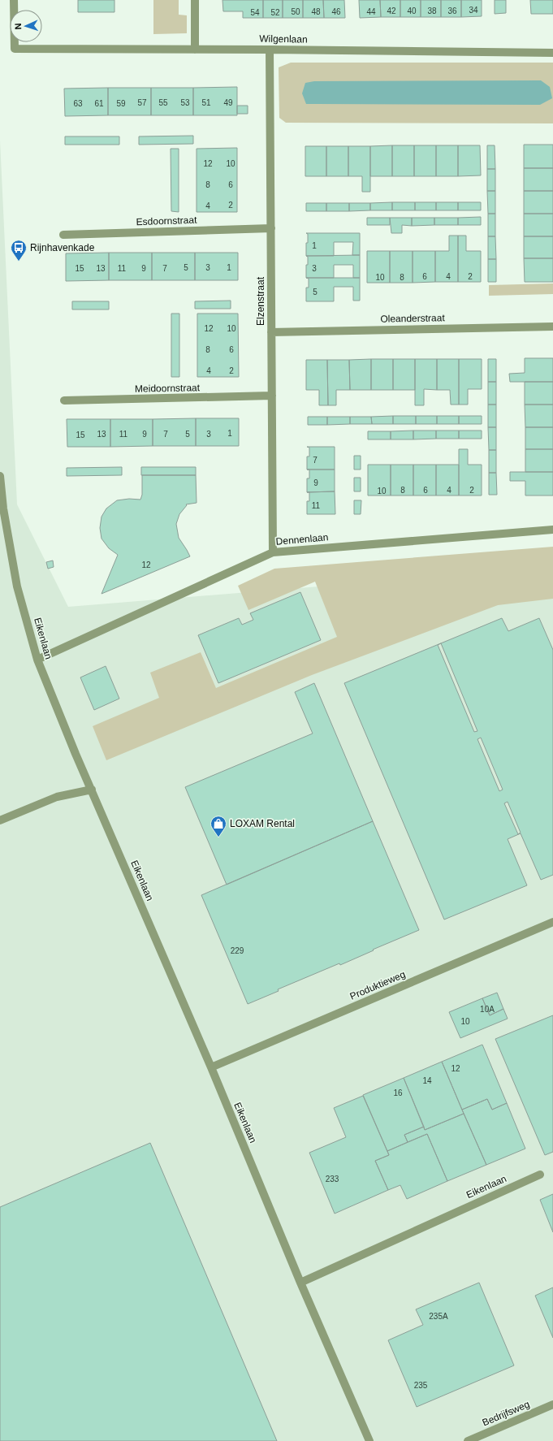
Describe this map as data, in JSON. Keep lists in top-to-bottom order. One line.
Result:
{"streets":{"street":["Wilgenlaan","Esdoornstraat","Elzenstraat","Oleanderstraat","Meidoornstraat","Dennenlaan","Eikenlaan","Produktieweg","Bedrijfsweg"]},"crossings":[["Wilgenlaan","Elzenstraat"],["Esdoornstraat","Elzenstraat"],["Elzenstraat","Oleanderstraat"],["Elzenstraat","Meidoornstraat"],["Elzenstraat","Dennenlaan"],["Dennenlaan","Eikenlaan"],["Eikenlaan","Produktieweg"]],"places":{"bus stop":["Rijnhavenkade"],"shop":["LOXAM Rental"]},"house_numbers":["34","42","40","38","36","50","48","46","44","54","52","57","55","53","51","49","63","61","59","12","10","8","6","2","4","1","5","3","1","15","13","11","9","7","3","6","4","2","10","8","5","12","10","8","6","4","2","1","13","11","9","7","5","3","15","7","9","8","6","4","2","10","11","12","229","10A","10","12","14","16","233","235A","235"],"north":"left"}
